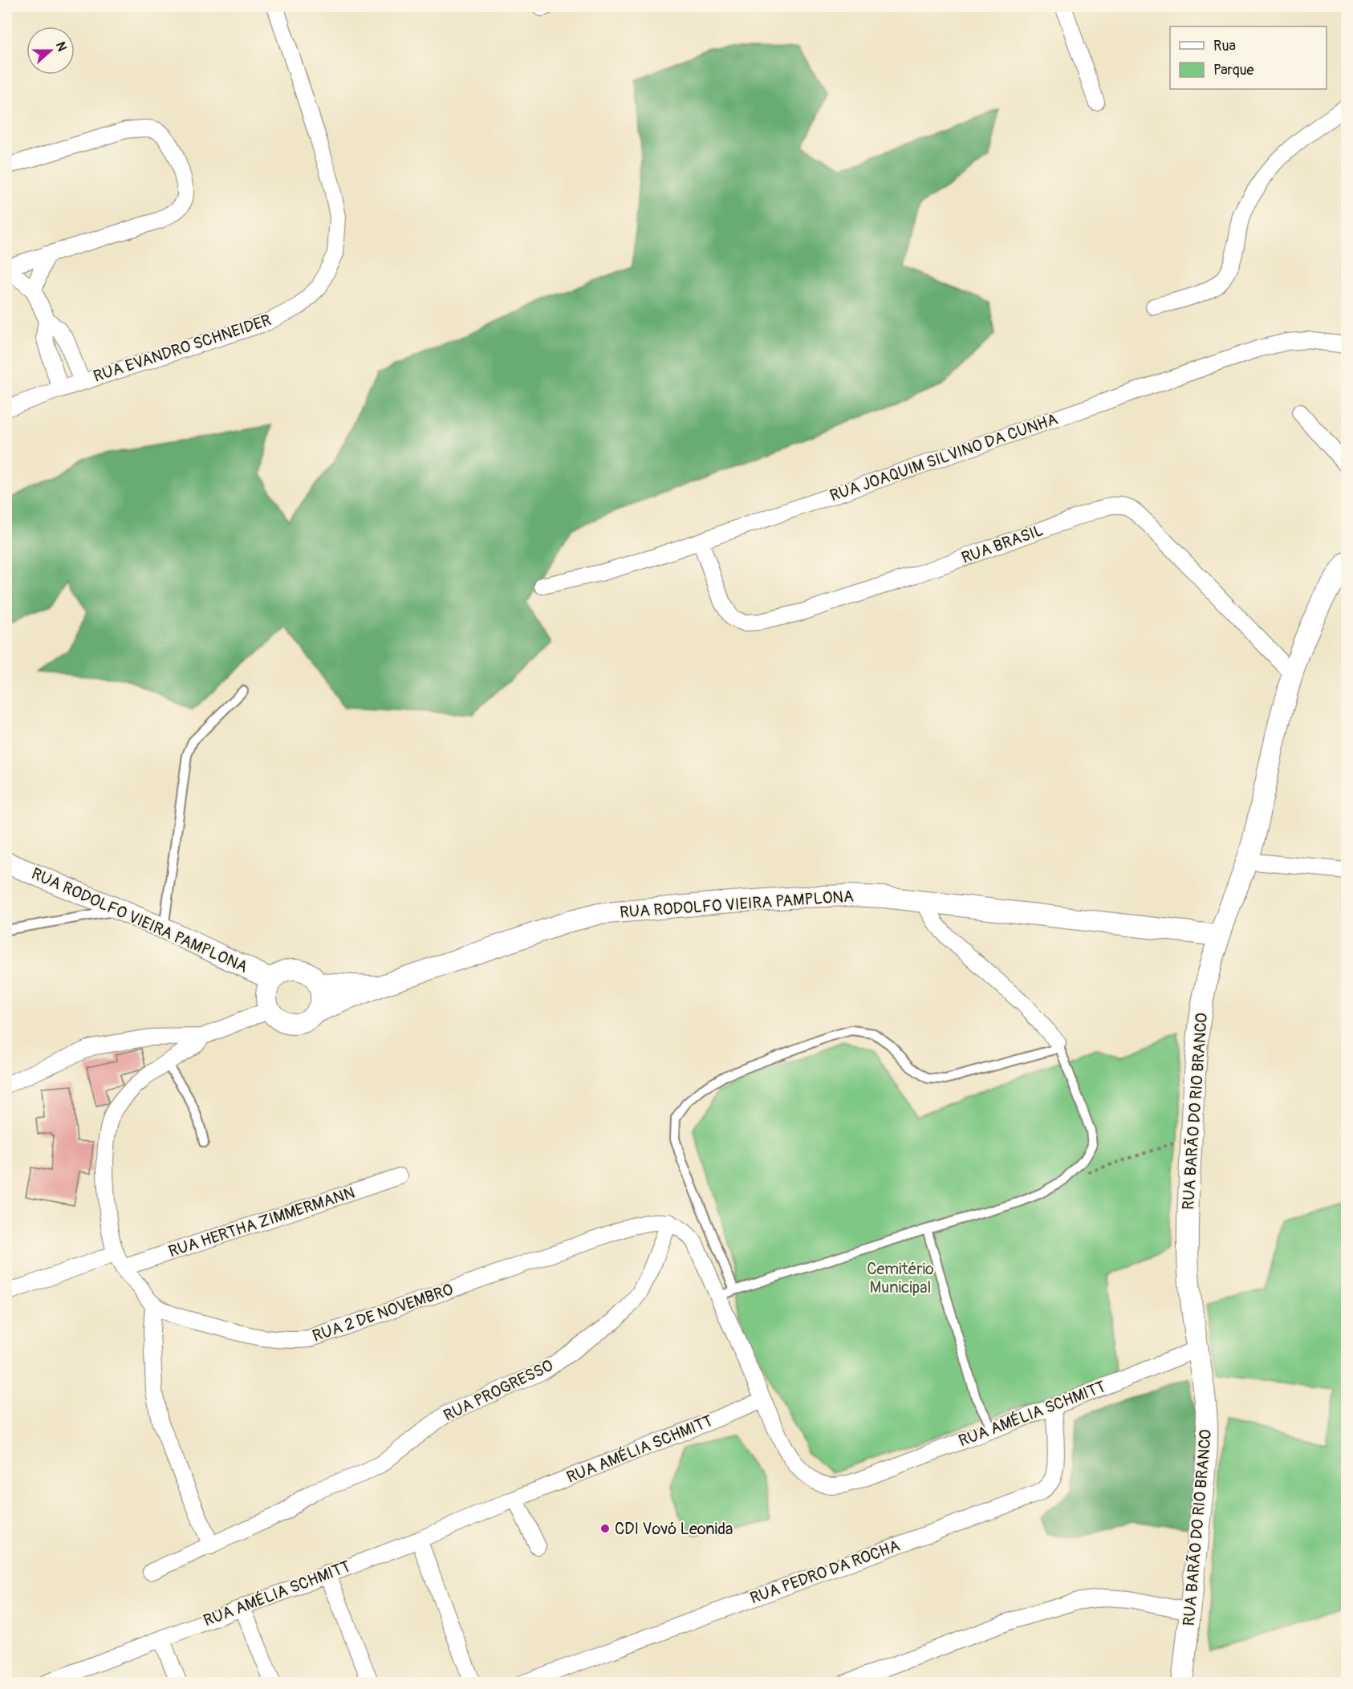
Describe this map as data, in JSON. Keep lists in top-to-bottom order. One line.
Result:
{"streets":{"street":["RUA EVANDRO SCHNEIDER","RUA JOAQUIM SILVINO DA CUNHA","RUA BRASIL","RUA RODOLFO VIEIRA PAMPLONA","RUA BARÃO DO RIO BRANCO","RUA HERTHA ZIMMERMANN","RUA 2 DE NOVEMBRO","RUA PROGRESSO","RUA AMÉLIA SCHMITT","RUA PEDRO DA ROCHA"]},"crossings":[["RUA JOAQUIM SILVINO DA CUNHA","RUA BRASIL"],["RUA BRASIL","RUA BARÃO DO RIO BRANCO"],["RUA RODOLFO VIEIRA PAMPLONA","RUA BARÃO DO RIO BRANCO"],["RUA BARÃO DO RIO BRANCO","RUA AMÉLIA SCHMITT"],["RUA HERTHA ZIMMERMANN","RUA 2 DE NOVEMBRO"],["RUA 2 DE NOVEMBRO","RUA PROGRESSO"],["RUA AMÉLIA SCHMITT","RUA PEDRO DA ROCHA"]],"parks":["Cemitério Municipal"],"places":["CDI Vovó Leonida"],"legend":["Rua","Parque"],"north":"right"}
